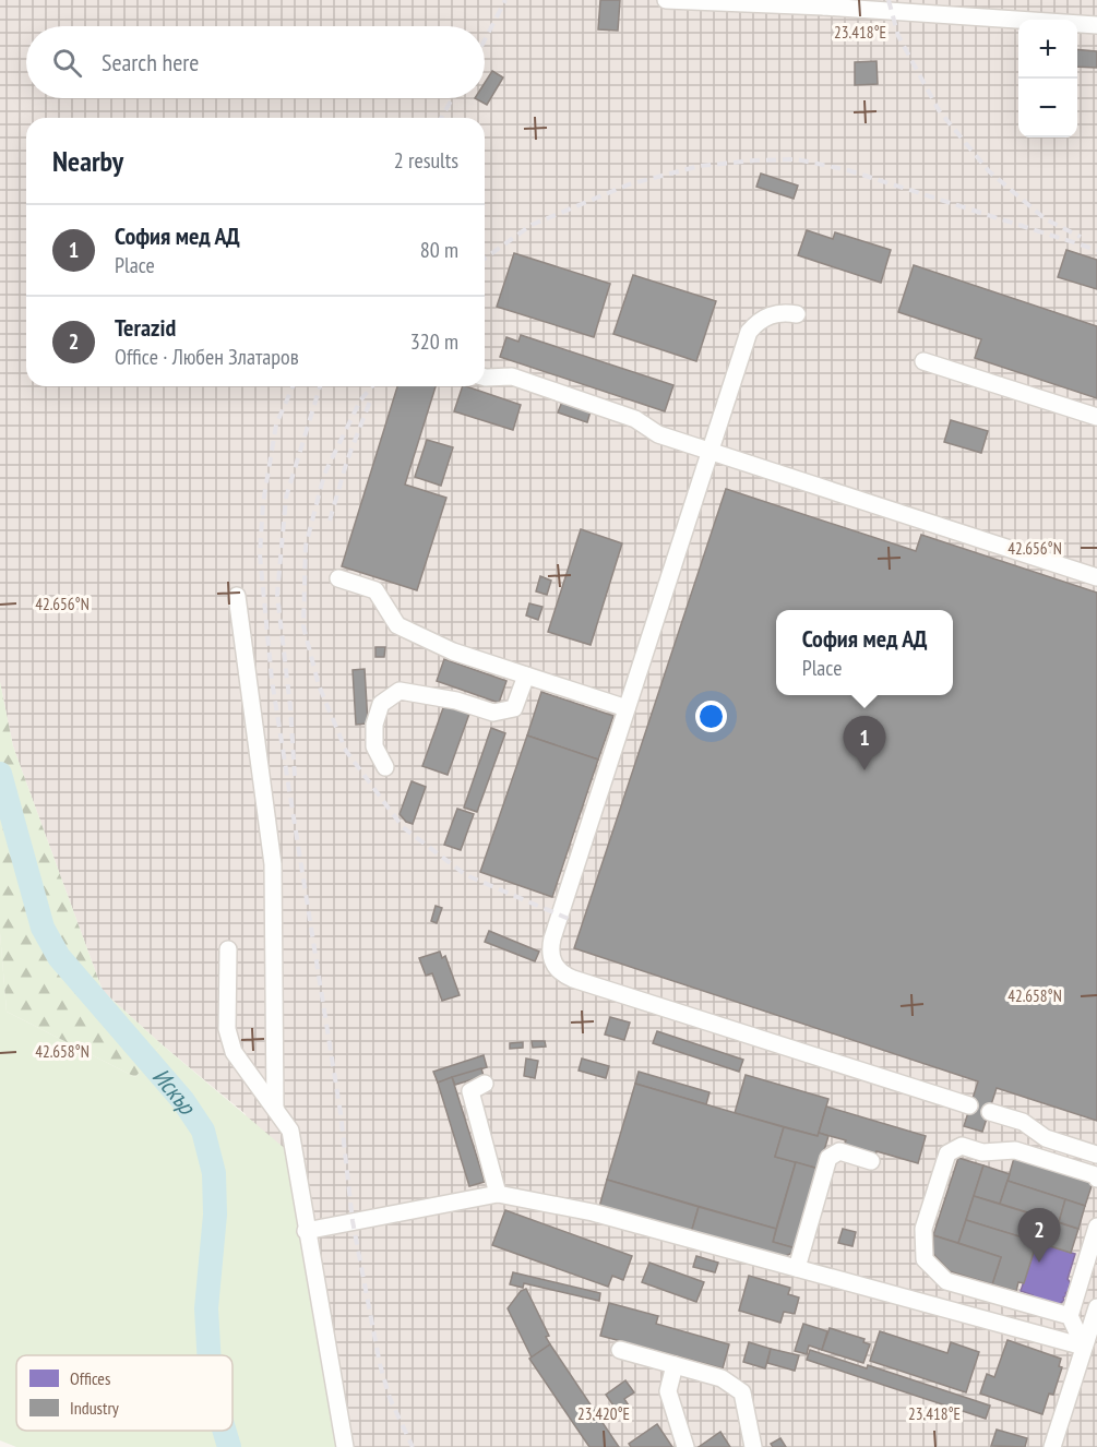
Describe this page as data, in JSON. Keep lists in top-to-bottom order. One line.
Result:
{"water":["Искър"],"legend":["Offices","Industry"],"page":{"map_buttons":["+","−"],"search":"Search here","heading":["Nearby","2 results"],"list":[{"mark":"1","name":"София мед АД","note":"Place","value":"80 m"},{"mark":"2","name":"Terazid","note":"Office · Любен Златаров","value":"320 m"}],"popup":["София мед АД","Place"],"pins":["1","2"]},"coordinates":["23.418°E","42.656°N","42.658°N","23.420°E"]}
